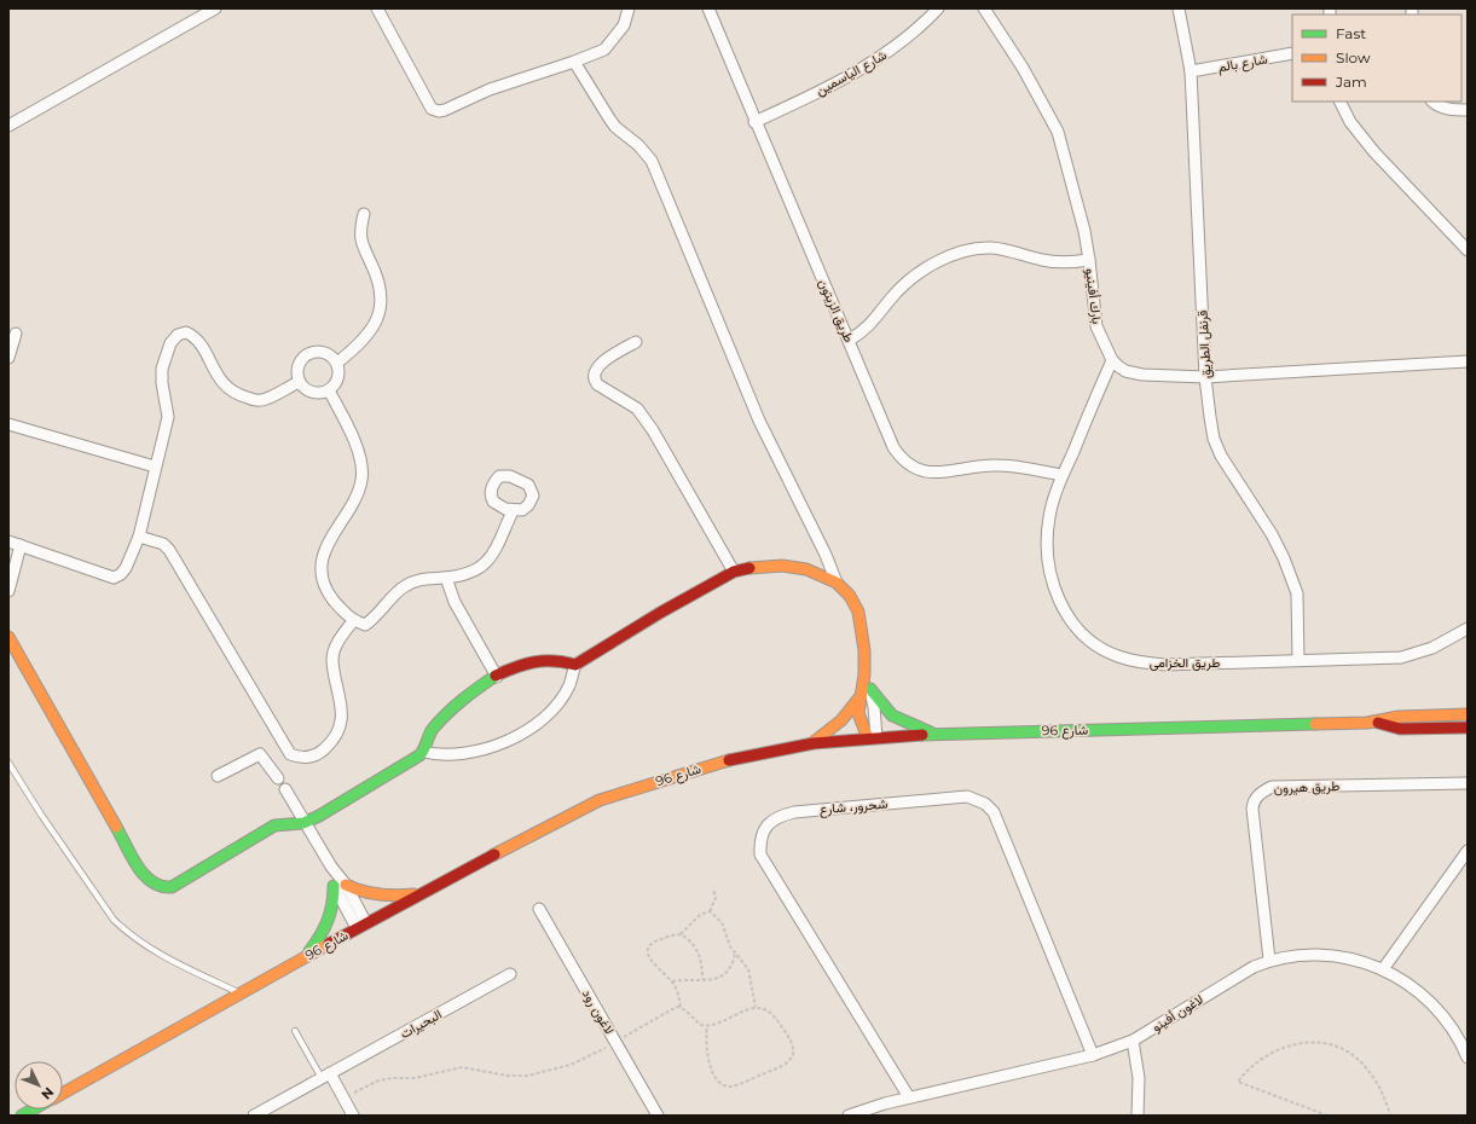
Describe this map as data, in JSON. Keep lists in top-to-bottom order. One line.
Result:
{"streets":{"street":["شارع بالم","شارع الياسمين","بارك أفينيو","طريق الزيتون","قرنفل الطريق","طريق الخزامى","شارع 96","طريق هيرون","شحرور، شارع","لاغون رود","لاغون أفينو","البحيرات"]},"crossings":[["شارع بالم","قرنفل الطريق"],["شارع الياسمين","طريق الزيتون"],["بارك أفينيو","طريق الخزامى"],["طريق الزيتون","طريق الخزامى"],["قرنفل الطريق","طريق الخزامى"],["طريق هيرون","لاغون أفينو"],["شحرور، شارع","لاغون أفينو"]],"legend":["Fast","Slow","Jam"],"north":"bottom right"}
